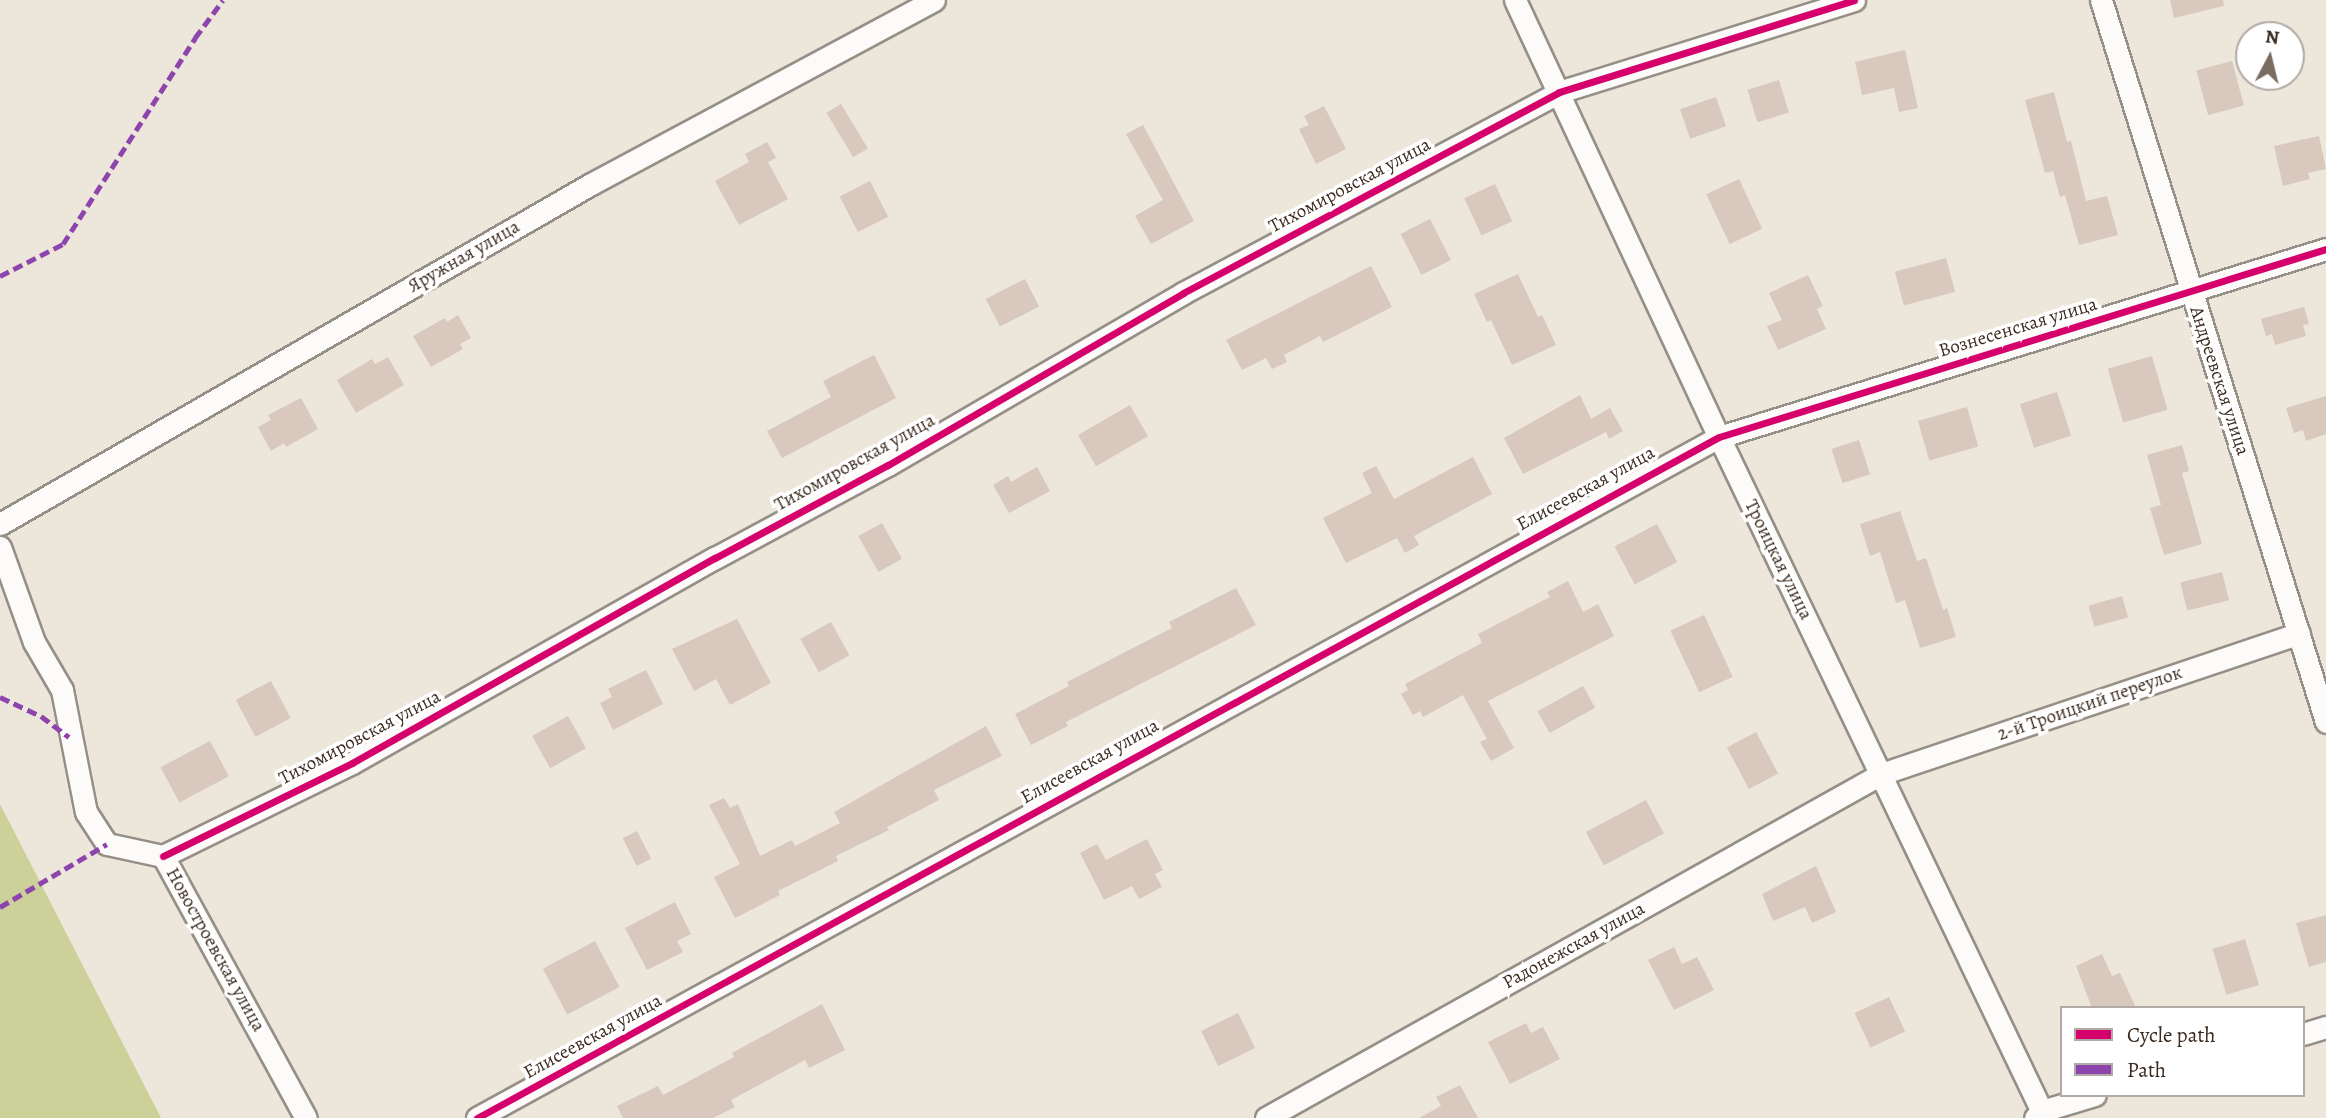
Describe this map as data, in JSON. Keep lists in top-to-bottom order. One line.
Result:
{"streets":{"street":["Тихомировская улица","Яружная улица","Вознесенская улица","Андреевская улица","Елисеевская улица","Троицкая улица","2-й Троицкий переулок","Радонежская улица","Новостроевская улица"]},"crossings":[["Тихомировская улица","Троицкая улица"],["Тихомировская улица","Новостроевская улица"],["Вознесенская улица","Андреевская улица"],["Вознесенская улица","Елисеевская улица"],["Вознесенская улица","Троицкая улица"],["Андреевская улица","2-й Троицкий переулок"],["Елисеевская улица","Троицкая улица"],["Троицкая улица","2-й Троицкий переулок"],["Троицкая улица","Радонежская улица"],["2-й Троицкий переулок","Радонежская улица"]],"legend":["Cycle path","Path"],"north":"top"}
